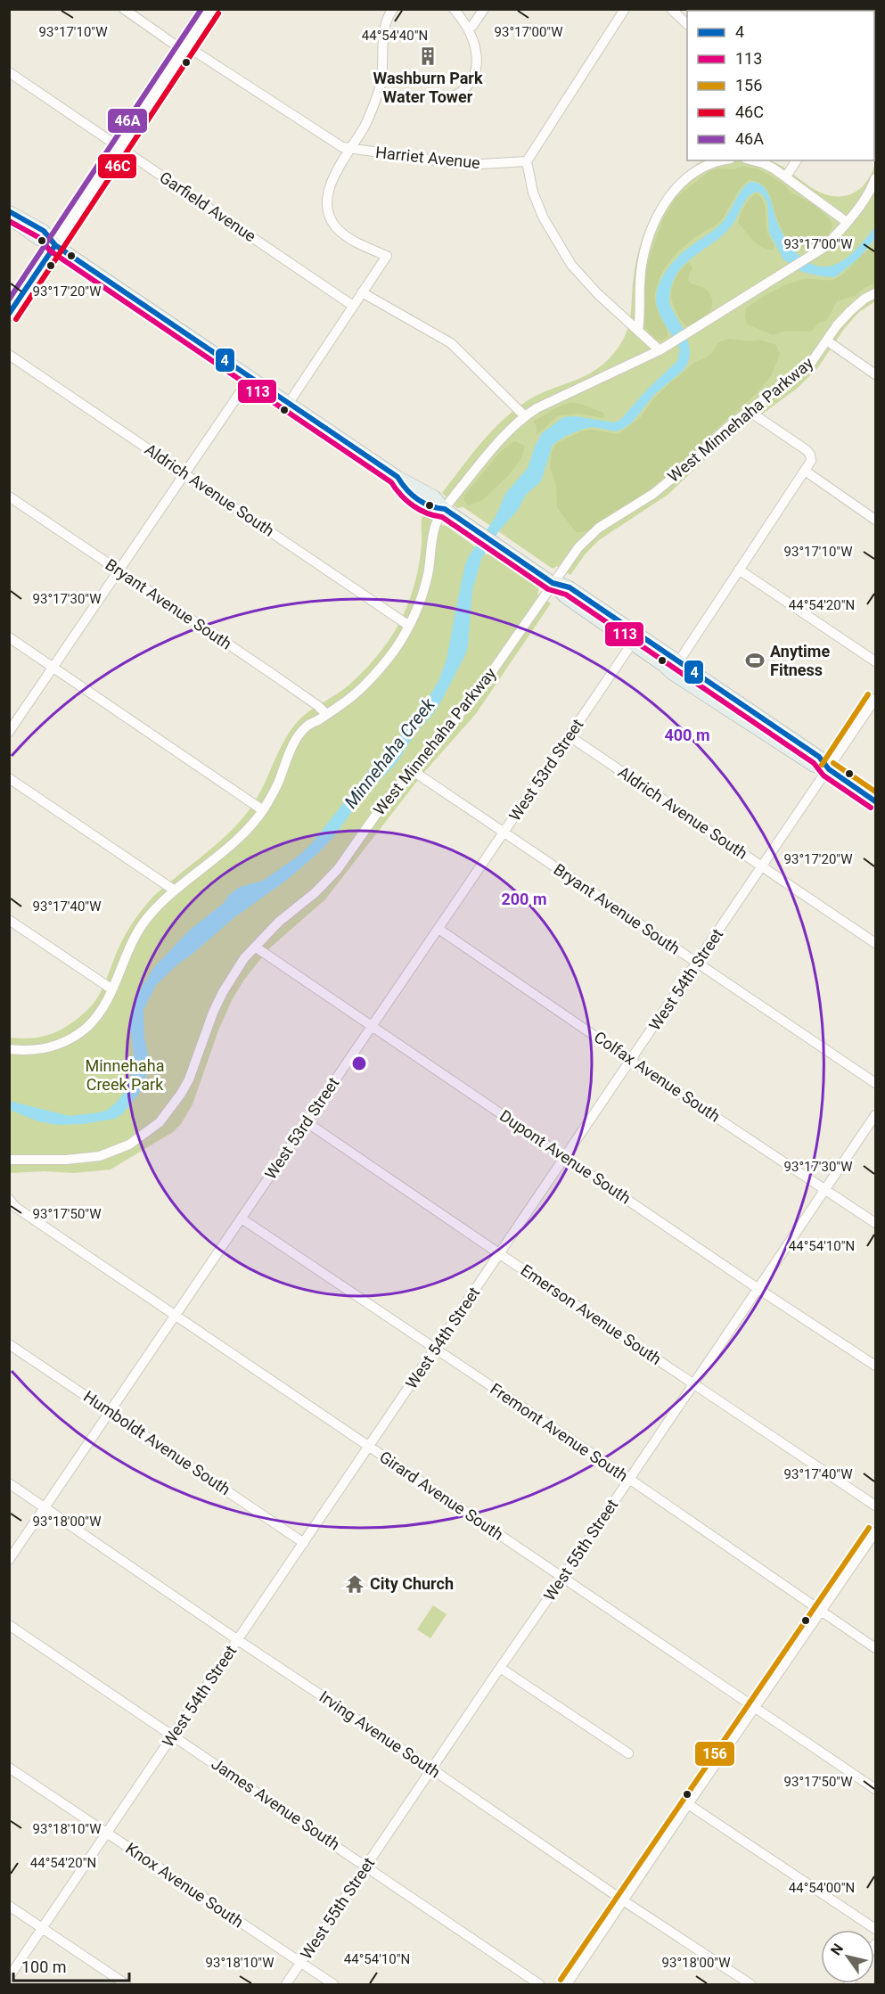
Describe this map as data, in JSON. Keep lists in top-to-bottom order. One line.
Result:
{"streets":{"street":["Harriet Avenue","Garfield Avenue","West Minnehaha Parkway","Aldrich Avenue South","Bryant Avenue South","West 53rd Street","West 54th Street","Colfax Avenue South","Dupont Avenue South","Emerson Avenue South","Fremont Avenue South","Humboldt Avenue South","Girard Avenue South","West 55th Street","Irving Avenue South","James Avenue South","Knox Avenue South"]},"crossings":[["West Minnehaha Parkway","Bryant Avenue South"],["West Minnehaha Parkway","Dupont Avenue South"],["Aldrich Avenue South","West 53rd Street"],["Aldrich Avenue South","West 54th Street"],["Bryant Avenue South","West 53rd Street"],["Bryant Avenue South","West 54th Street"],["West 53rd Street","Colfax Avenue South"],["West 53rd Street","Dupont Avenue South"],["West 53rd Street","Emerson Avenue South"],["West 53rd Street","Fremont Avenue South"],["West 53rd Street","Humboldt Avenue South"],["West 53rd Street","Girard Avenue South"],["West 53rd Street","Irving Avenue South"],["West 54th Street","Colfax Avenue South"],["West 54th Street","Dupont Avenue South"],["West 54th Street","Emerson Avenue South"],["West 54th Street","Fremont Avenue South"],["West 54th Street","Humboldt Avenue South"],["West 54th Street","Girard Avenue South"],["West 54th Street","Irving Avenue South"],["West 54th Street","James Avenue South"],["West 54th Street","Knox Avenue South"],["Colfax Avenue South","West 55th Street"],["Dupont Avenue South","West 55th Street"],["Emerson Avenue South","West 55th Street"],["Fremont Avenue South","West 55th Street"],["Girard Avenue South","West 55th Street"],["West 55th Street","Irving Avenue South"],["West 55th Street","James Avenue South"],["West 55th Street","Knox Avenue South"]],"water":["Minnehaha Creek"],"parks":["Minnehaha Creek Park"],"places":{"building":["Washburn Park Water Tower"],"sports":["Anytime Fitness"],"temple":["City Church"]},"lines":["transit line 46A","transit line 46C","transit line 4","transit line 113","transit line 156"],"legend":["4","113","156","46C","46A"],"scale_bar":"100 m","north":"top left","coordinates":["93°17'10\"W","93°17'00\"W","44°54'40\"N","93°17'20\"W","93°17'30\"W","44°54'20\"N","93°17'40\"W","93°17'50\"W","44°54'10\"N","93°18'00\"W","93°18'10\"W","44°54'00\"N"],"rings":["400 m","200 m"]}
